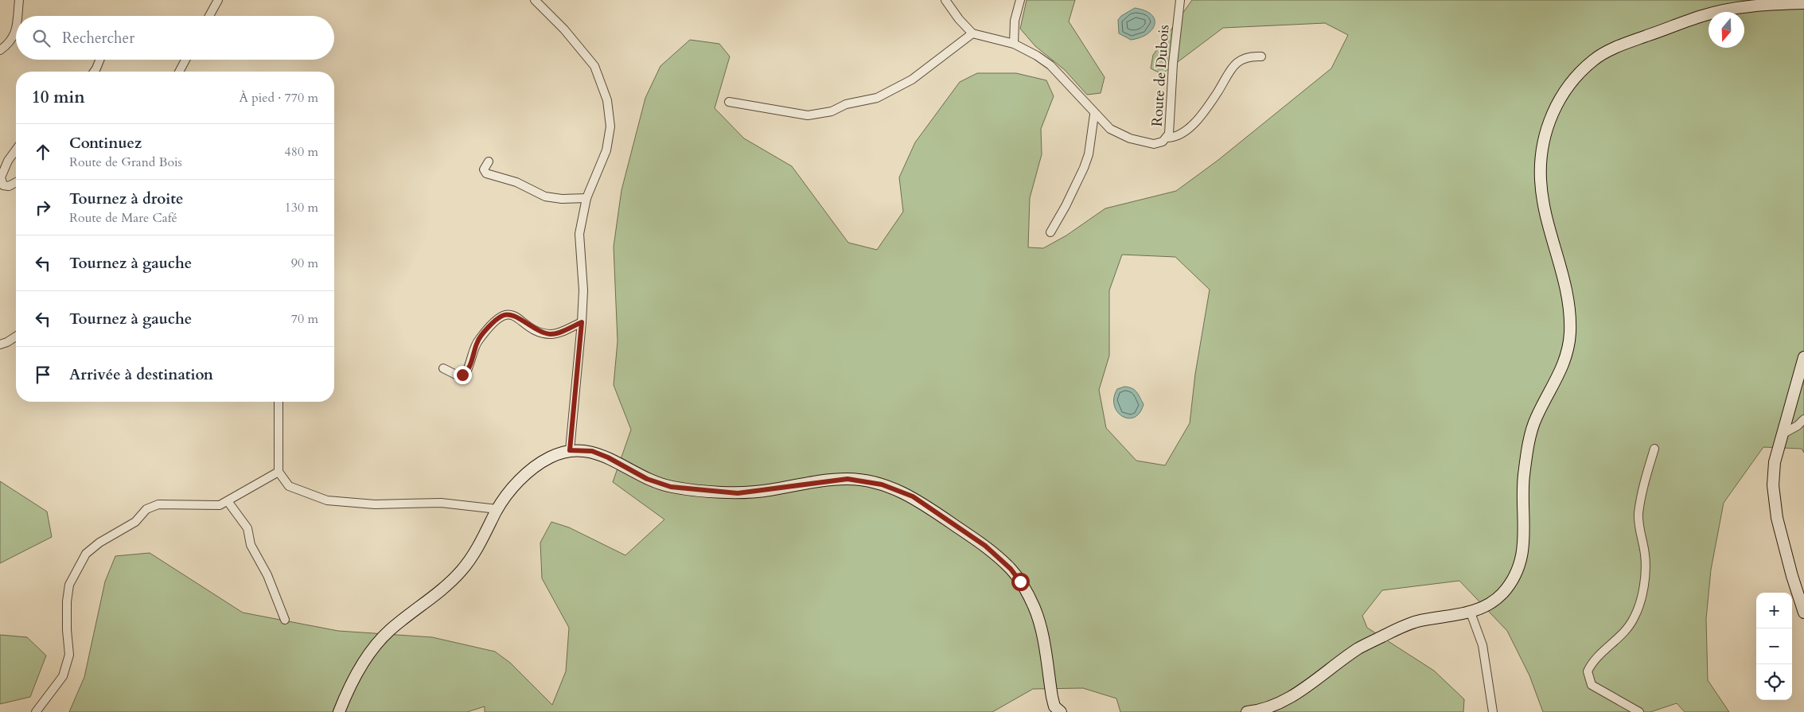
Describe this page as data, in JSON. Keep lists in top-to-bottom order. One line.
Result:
{"streets":{"street":["Route de Dubois"]},"north":"bottom","page":{"search":"Rechercher","heading":["10 min","À pied · 770 m"],"list":[["Continuez","Route de Grand Bois","480 m"],["Tournez à droite","Route de Mare Café","130 m"],["Tournez à gauche","90 m"],["Tournez à gauche","70 m"],"Arrivée à destination"],"map_buttons":["+","−"]}}
